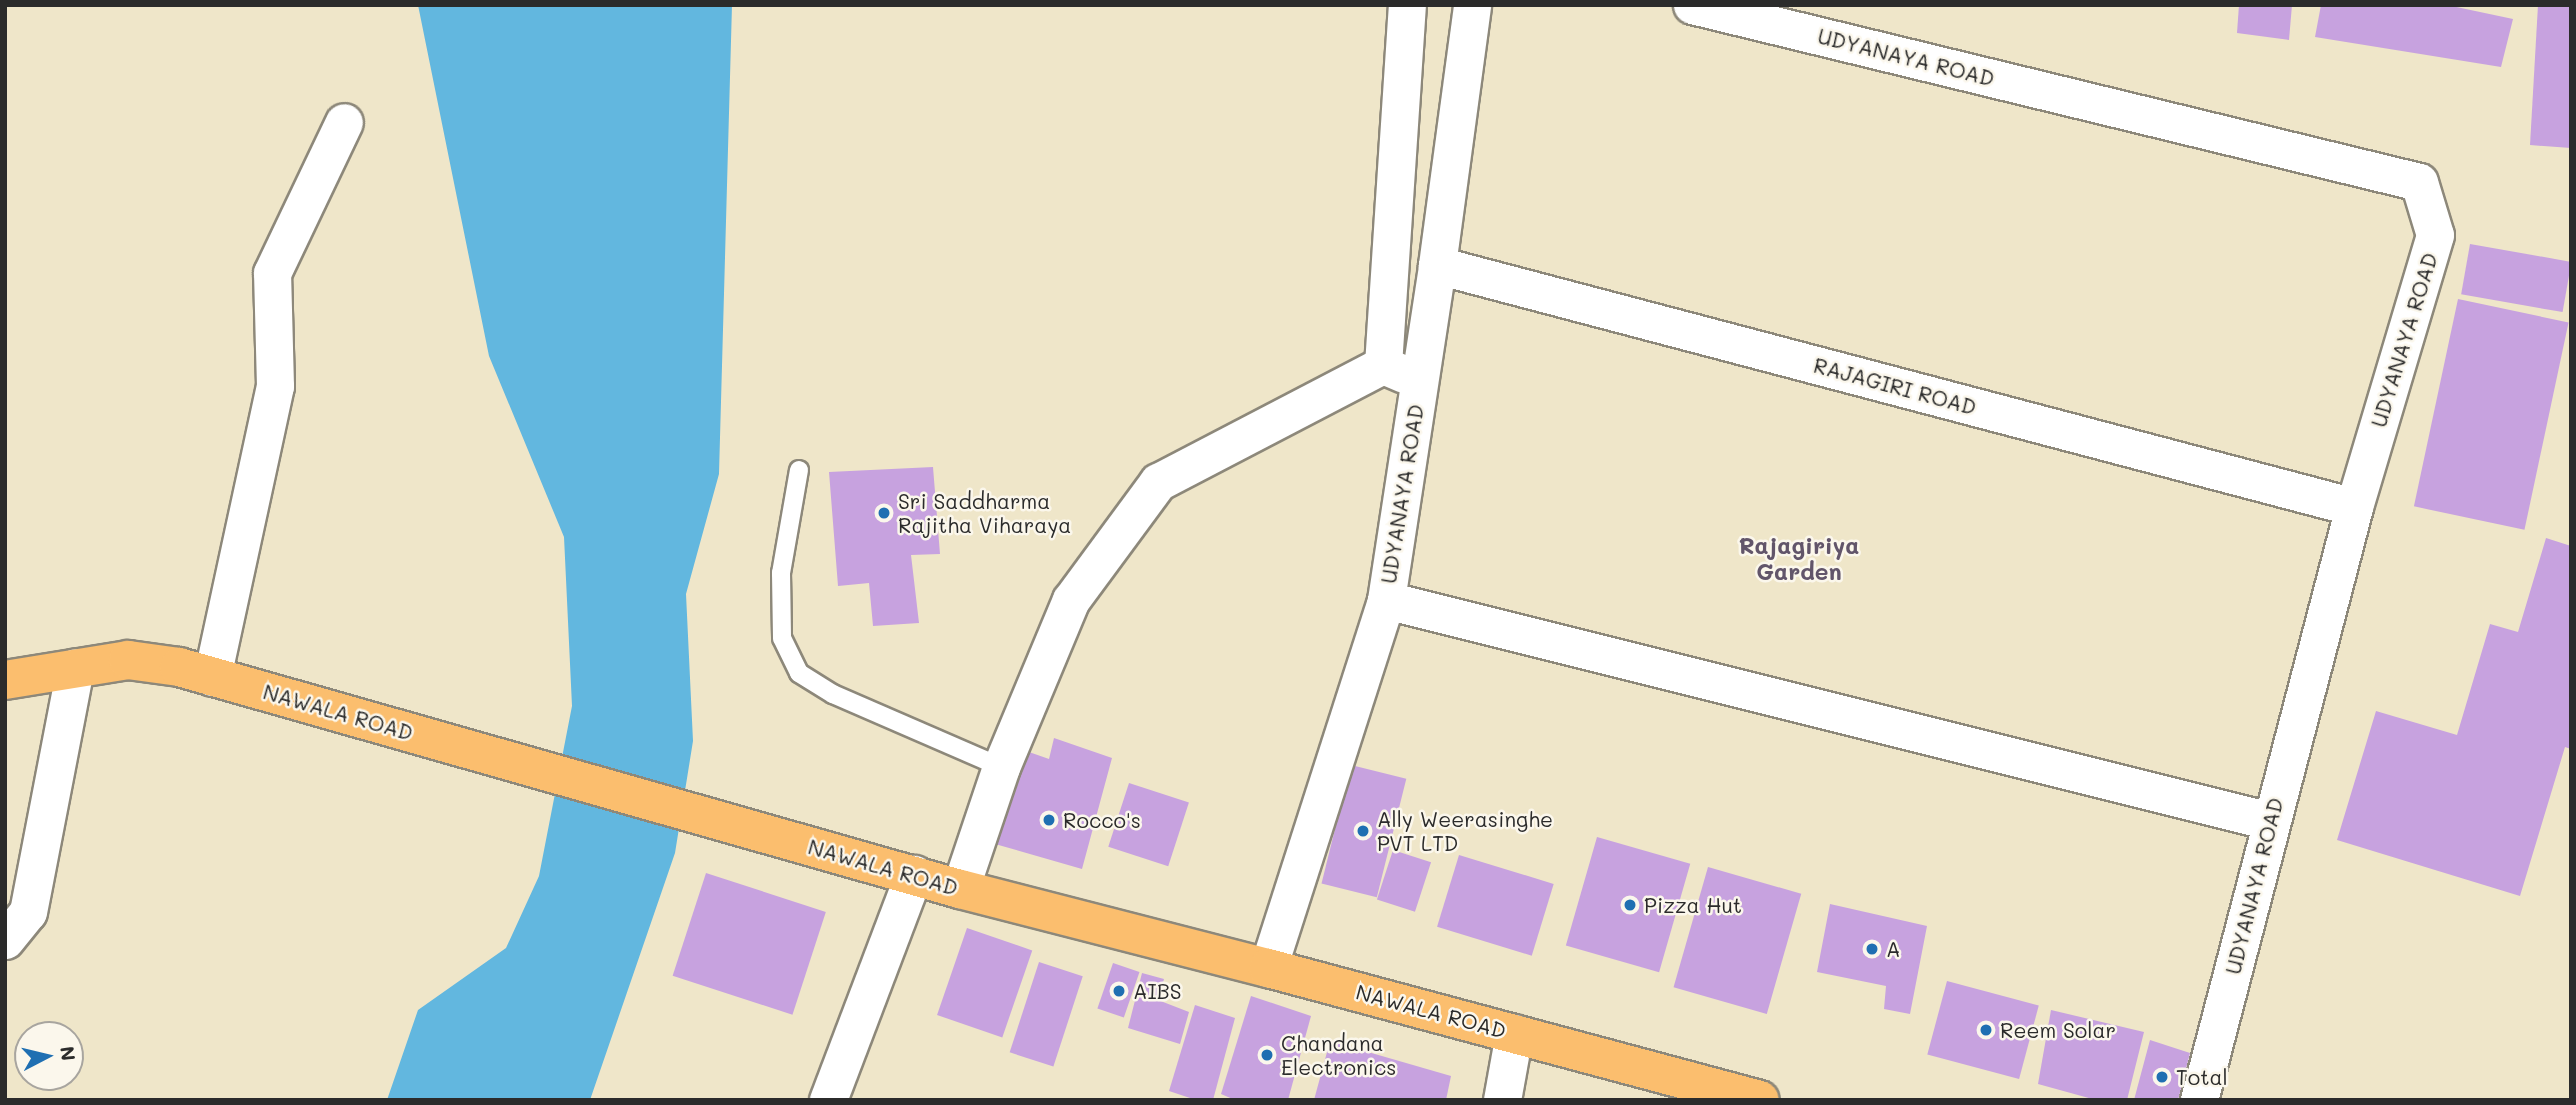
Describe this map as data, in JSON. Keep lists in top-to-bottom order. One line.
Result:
{"streets":{"main road":["NAWALA ROAD"],"street":["UDYANAYA ROAD","RAJAGIRI ROAD"]},"crossings":[["UDYANAYA ROAD","RAJAGIRI ROAD"],["UDYANAYA ROAD","NAWALA ROAD"]],"districts":["Rajagiriya Garden"],"places":["Sri Saddharma Rajitha Viharaya","Rocco's","Ally Weerasinghe PVT LTD","Pizza Hut","A","AIBS","Reem Solar","Chandana Electronics","Total"],"north":"right"}
